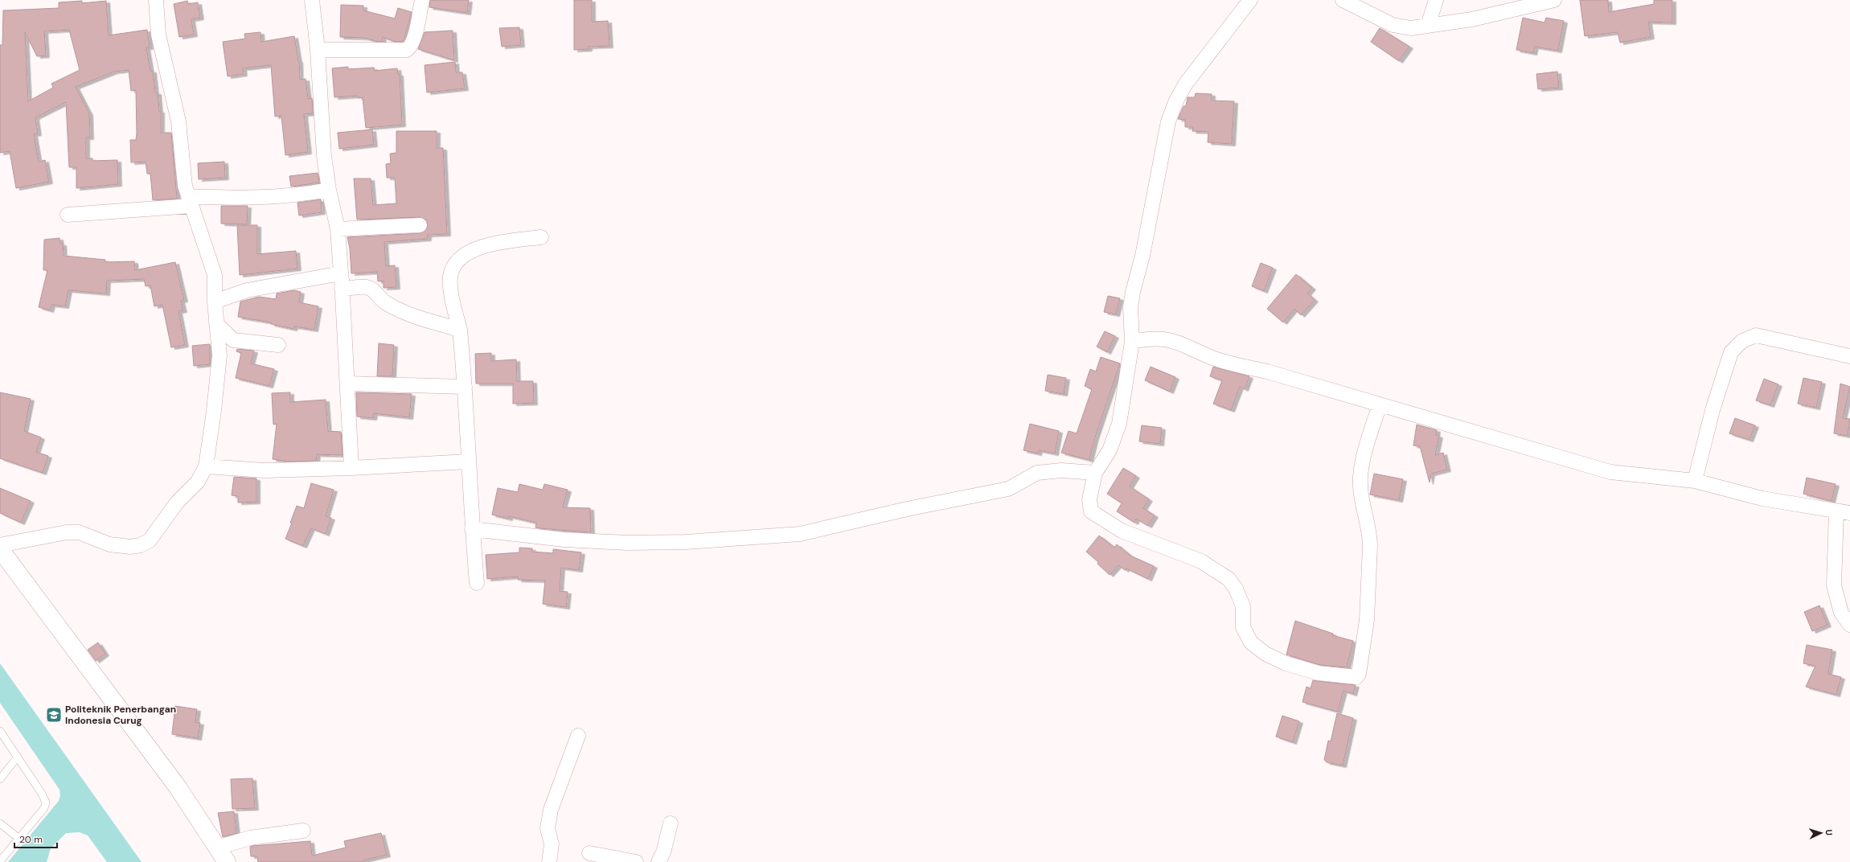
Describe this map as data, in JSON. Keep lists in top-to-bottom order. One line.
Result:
{"places":{"school or university":["Politeknik Penerbangan Indonesia Curug"]},"scale_bar":"20 m","north":"right"}
